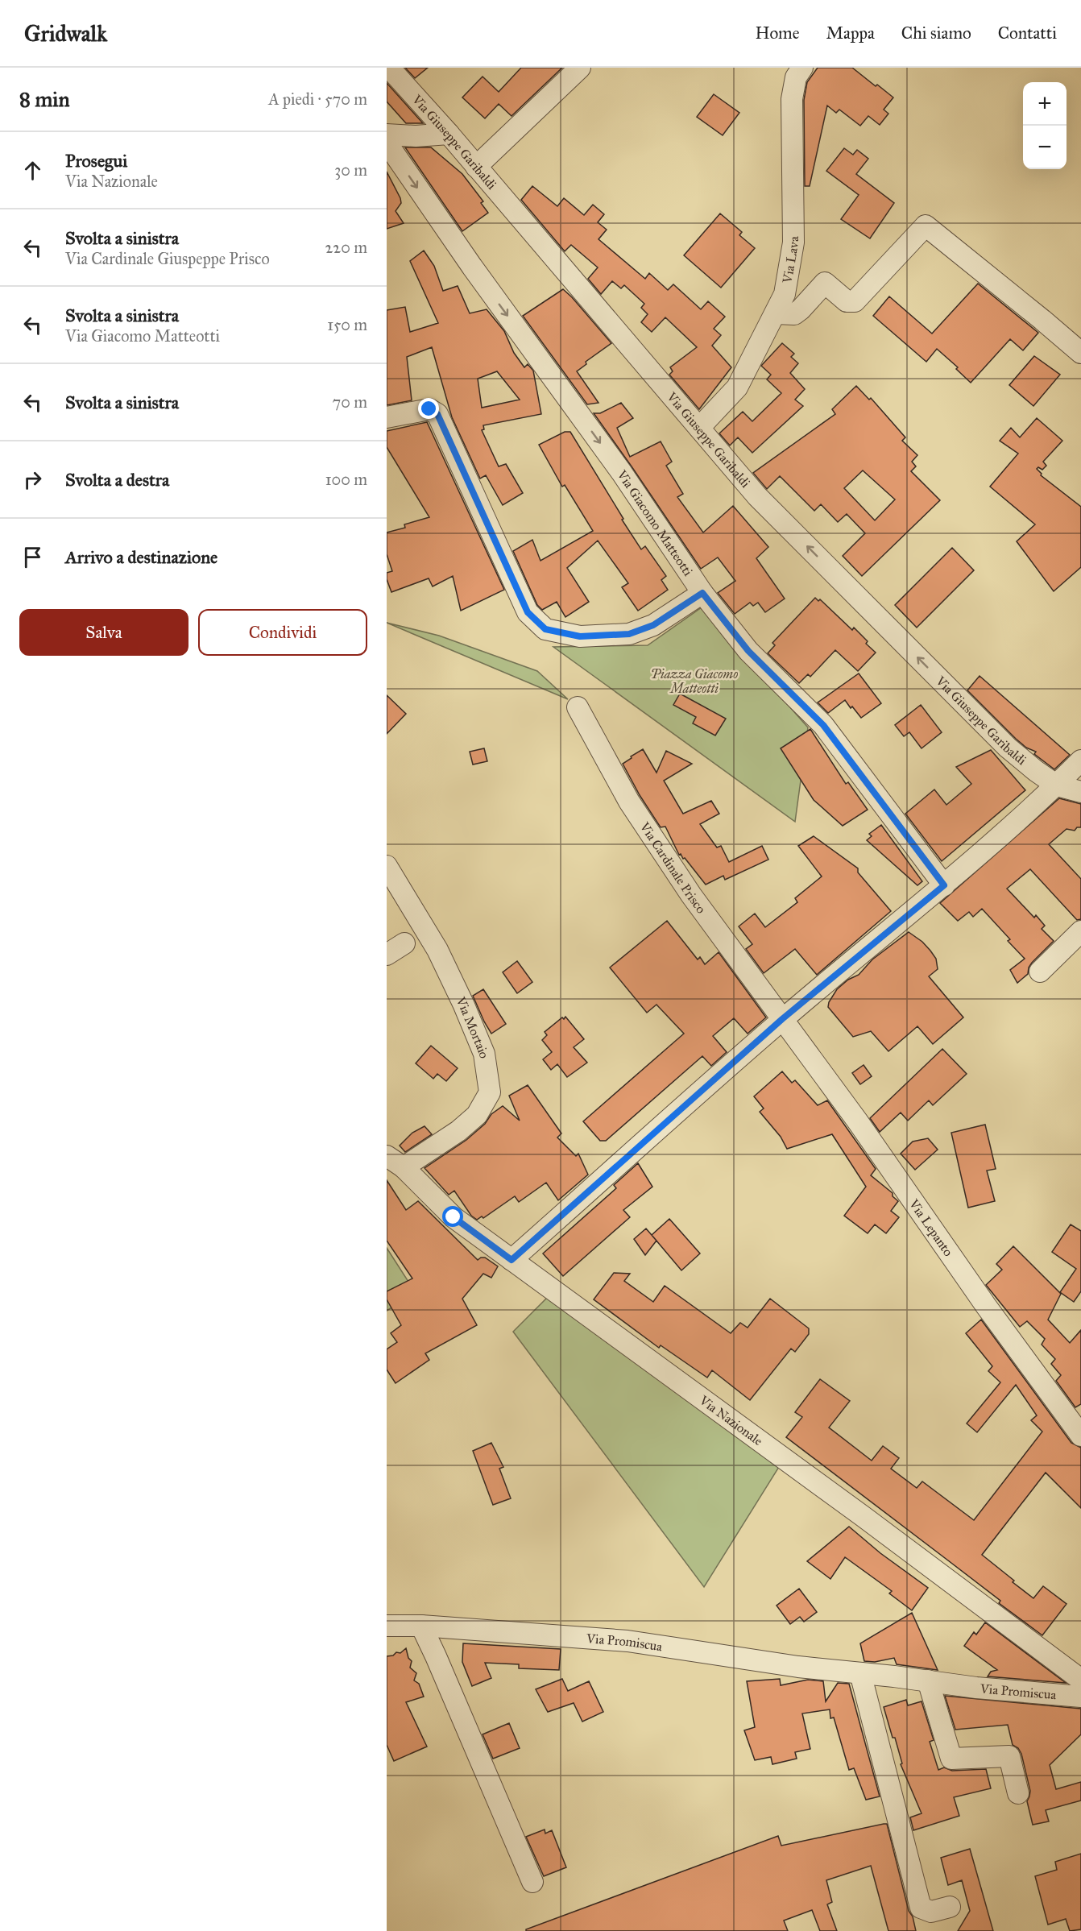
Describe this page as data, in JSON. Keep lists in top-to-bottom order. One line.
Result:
{"streets":{"street":["Via Giuseppe Garibaldi","Via Lava","Via Giacomo Matteotti","Via Cardinale Prisco","Via Mortaio","Via Lepanto","Via Nazionale","Via Promiscua"]},"crossings":[["Via Giuseppe Garibaldi","Via Lava"],["Via Cardinale Prisco","Via Lepanto"],["Via Mortaio","Via Nazionale"]],"one_way":["Via Giuseppe Garibaldi","Via Giacomo Matteotti"],"parks":["Piazza Giacomo Matteotti"],"page":{"header":"Gridwalk","nav":["Home","Mappa","Chi siamo","Contatti"],"heading":["8 min","A piedi · 570 m"],"map_buttons":["+","−"],"list":[["Prosegui","Via Nazionale","30 m"],["Svolta a sinistra","Via Cardinale Giuspeppe Prisco","220 m"],["Svolta a sinistra","Via Giacomo Matteotti","150 m"],["Svolta a sinistra","70 m"],["Svolta a destra","100 m"],"Arrivo a destinazione"],"buttons":["Salva","Condividi"]}}
